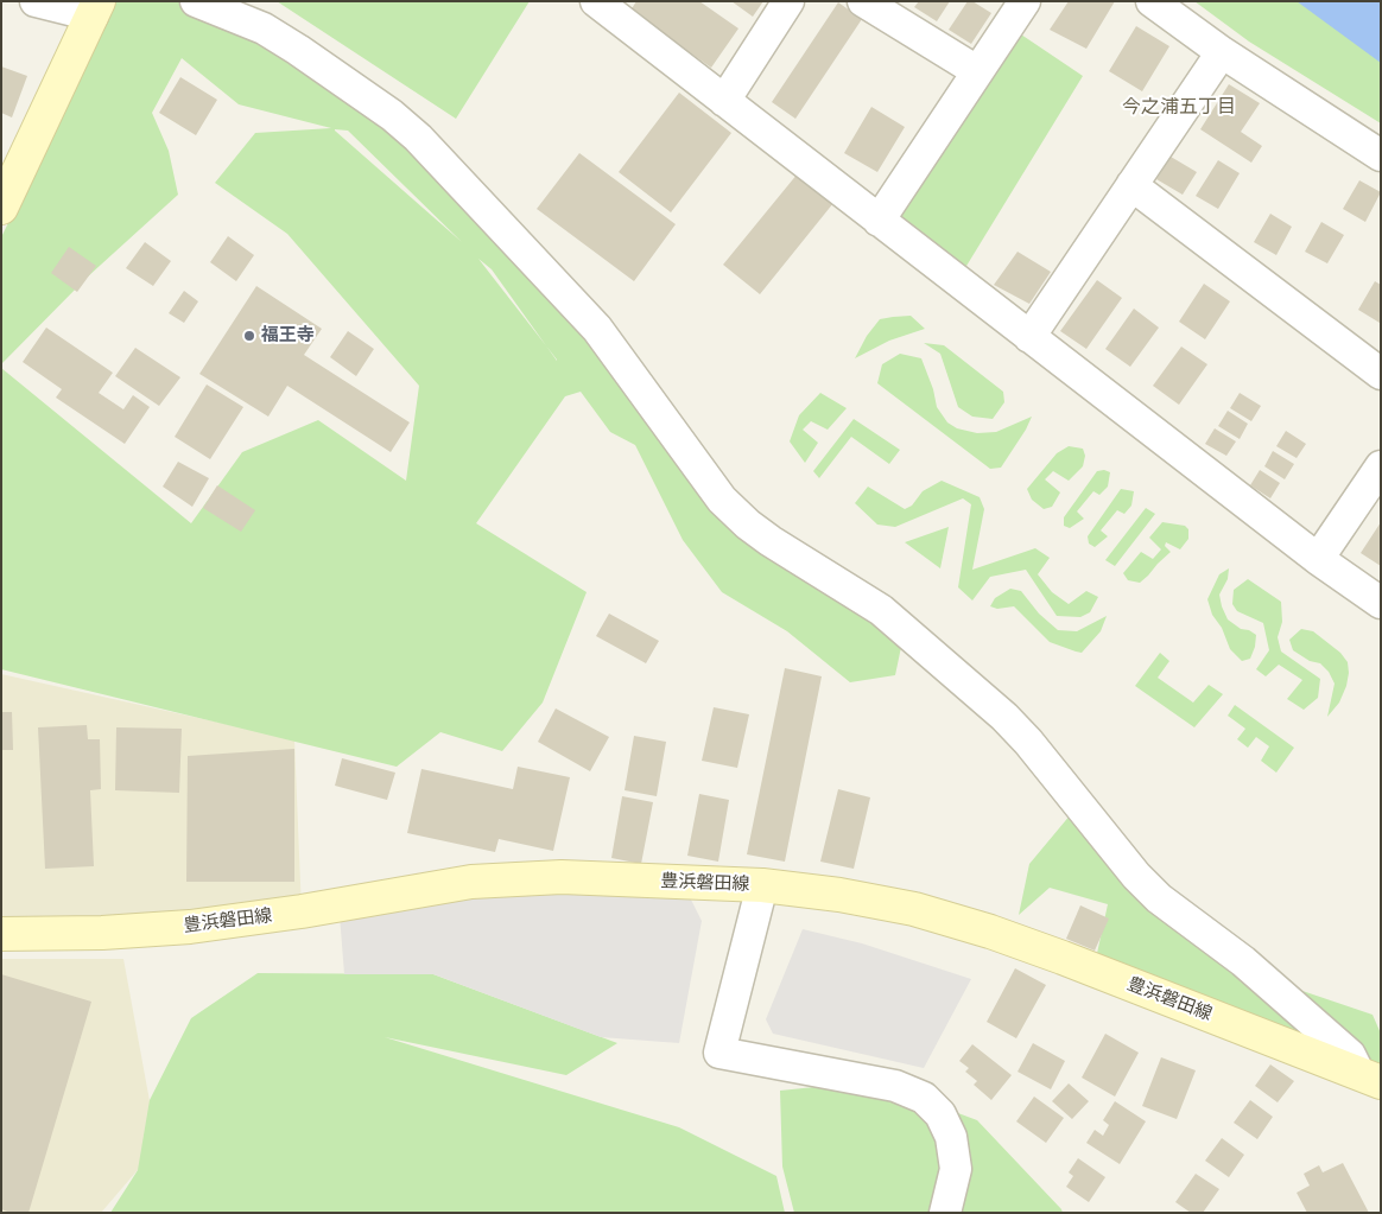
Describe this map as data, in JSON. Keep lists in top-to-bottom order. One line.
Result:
{"streets":{"main road":["豊浜磐田線"]},"districts":["今之浦五丁目"],"places":["福王寺"]}
